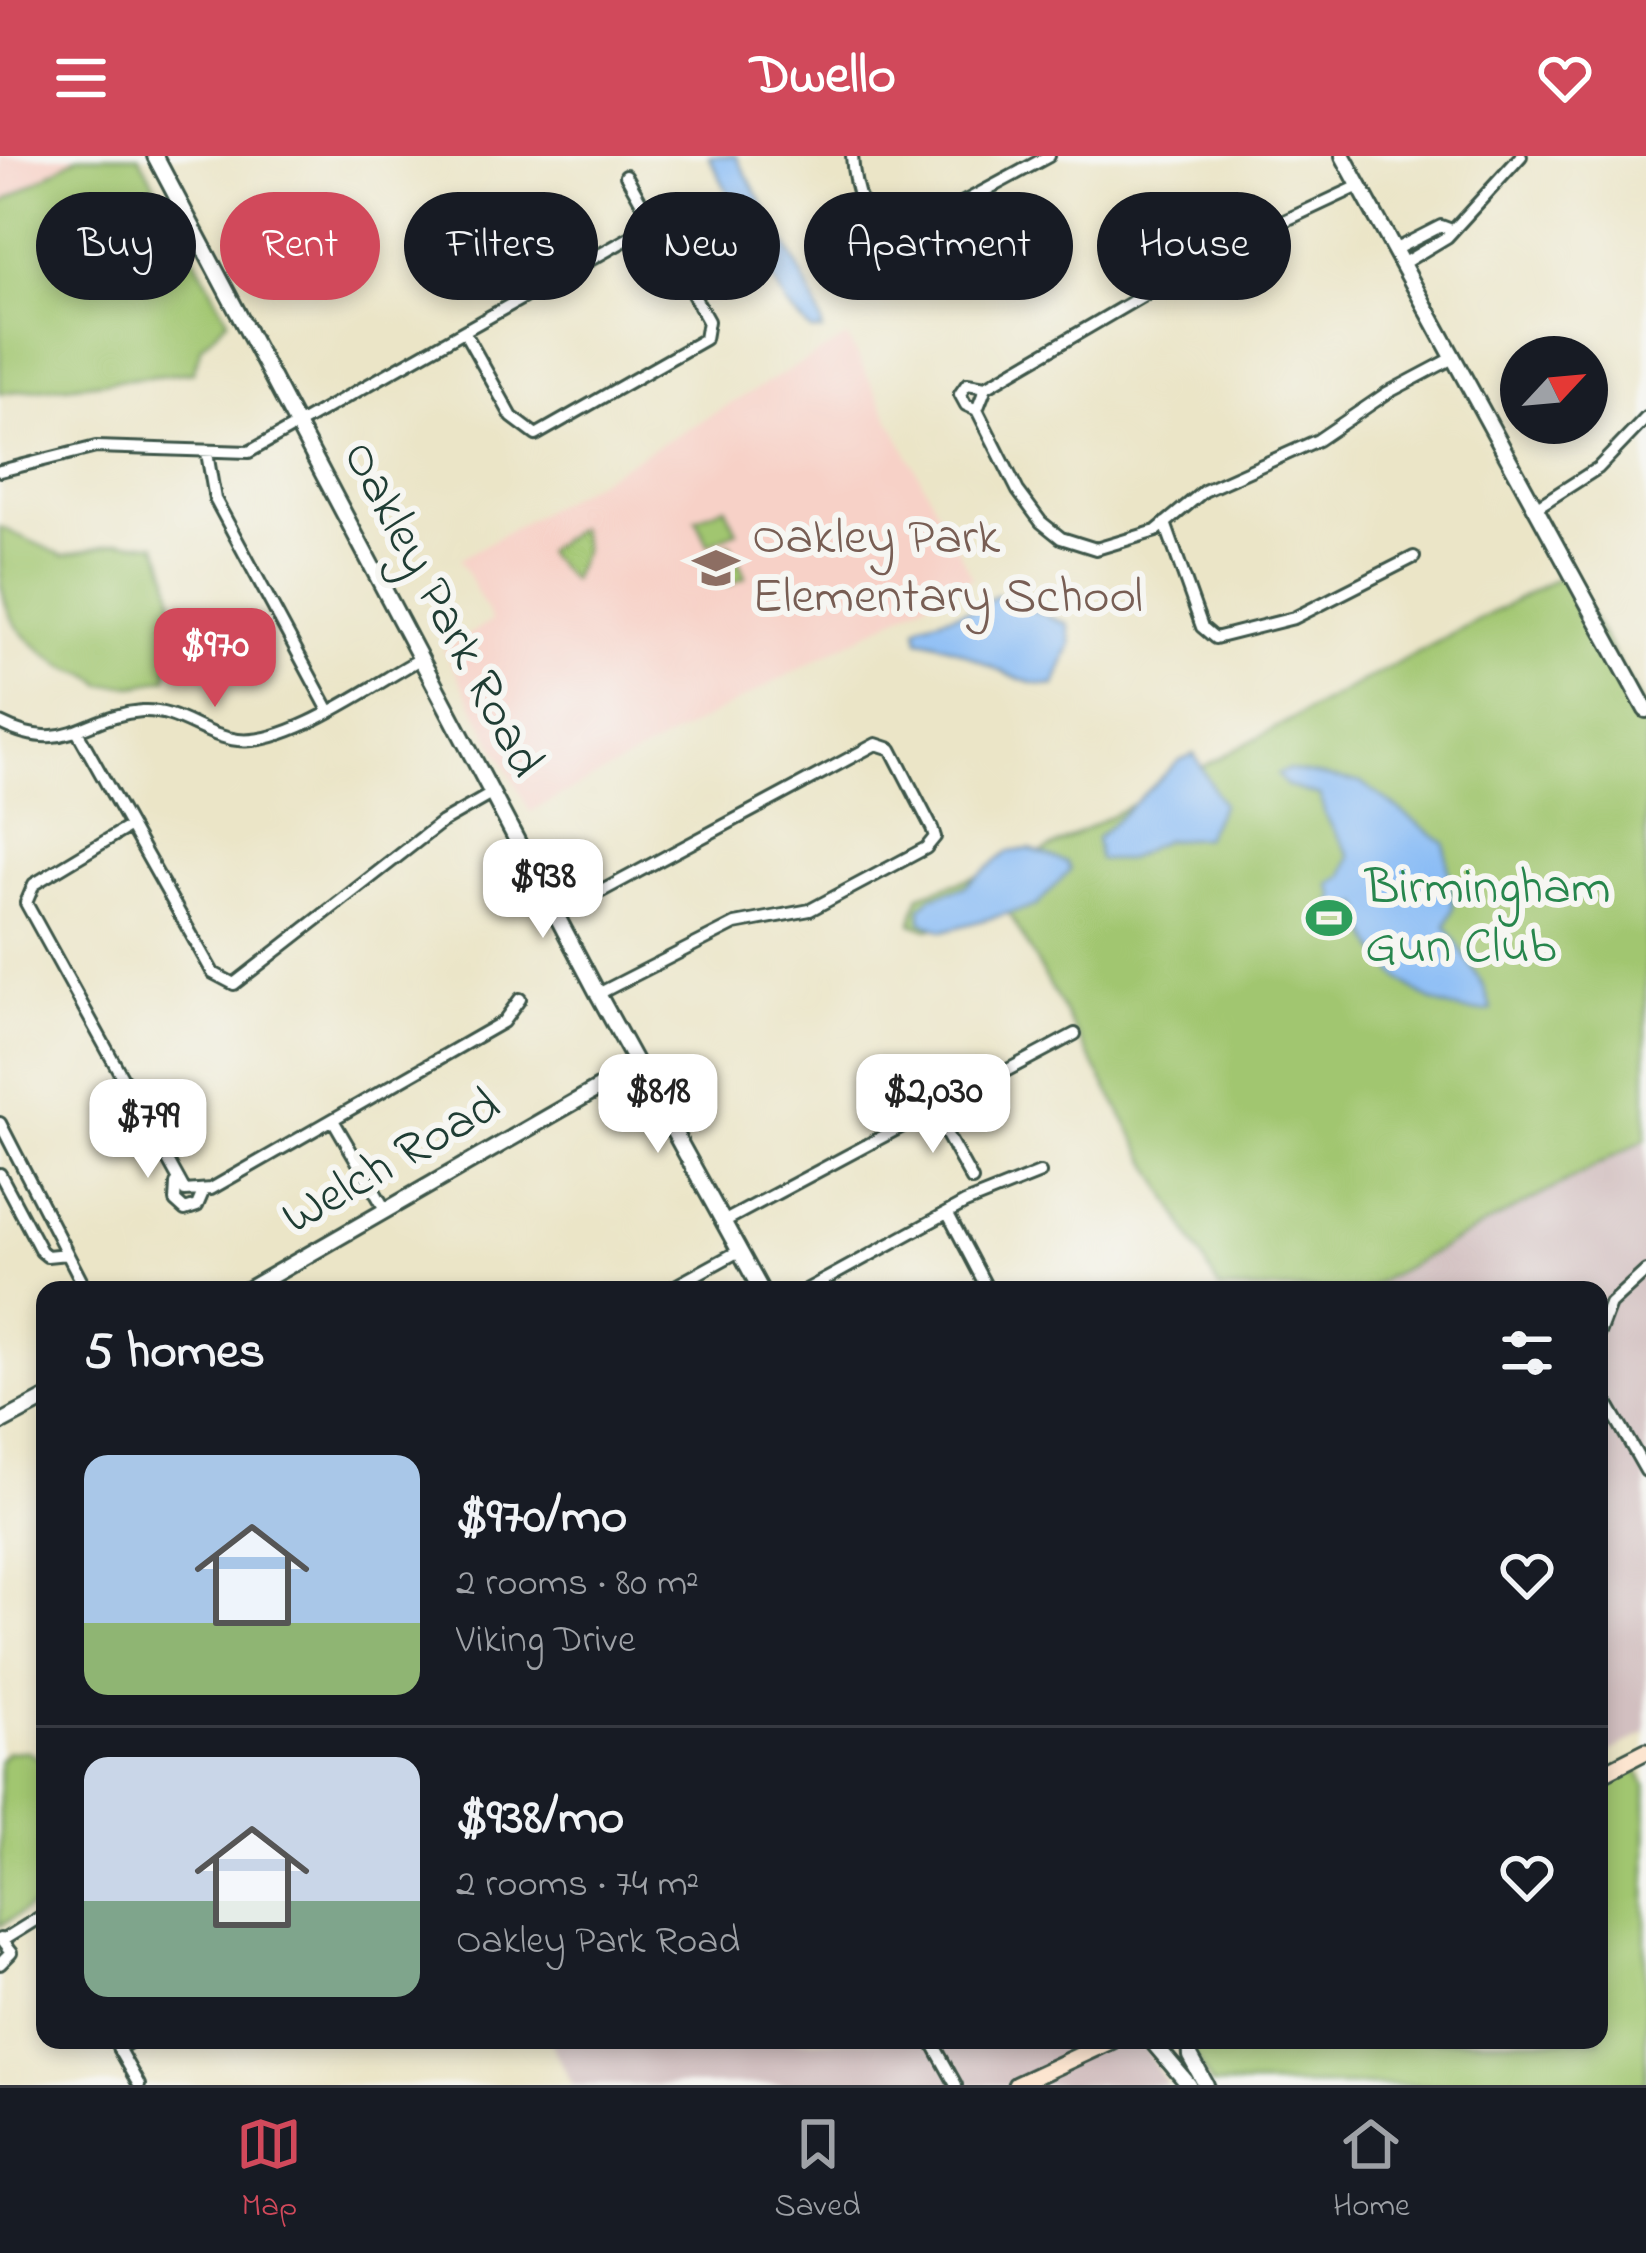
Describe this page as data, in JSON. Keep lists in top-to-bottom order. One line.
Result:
{"streets":{"street":["Oakley Park Road","Welch Road"]},"crossings":[["Oakley Park Road","Welch Road"]],"places":{"school or university":["Oakley Park Elementary School"],"sports":["Birmingham Gun Club"]},"north":"top right","page":{"header":"Dwello","chip":["Buy","Rent","Filters","New","Apartment","House"],"price":["$970","$938","$818","$2,030","$799"],"heading":"5 homes","list":[{"name":"$970/mo","note":"2 rooms · 80 m² · Viking Drive"},{"name":"$938/mo","note":"2 rooms · 74 m² · Oakley Park Road"}],"tabs":["Map","Saved","Home"]}}
